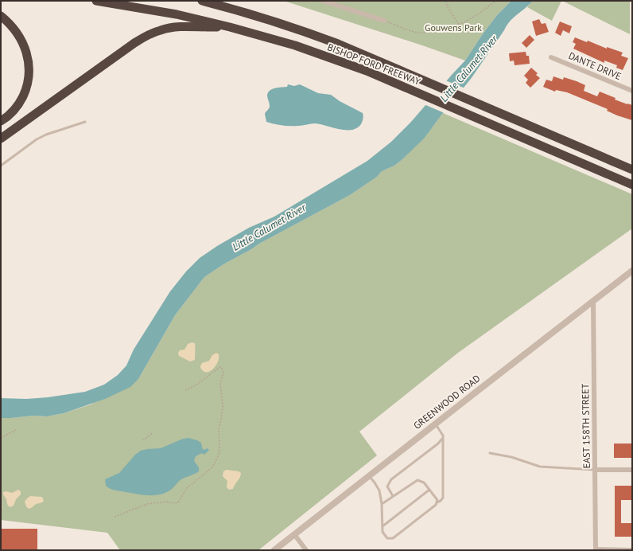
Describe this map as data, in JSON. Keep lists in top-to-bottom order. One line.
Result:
{"streets":{"highway":["BISHOP FORD FREEWAY"],"street":["DANTE DRIVE","GREENWOOD ROAD","EAST 158TH STREET"]},"crossings":[["GREENWOOD ROAD","EAST 158TH STREET"]],"water":["Little Calumet River"],"parks":["Gouwens Park"]}
